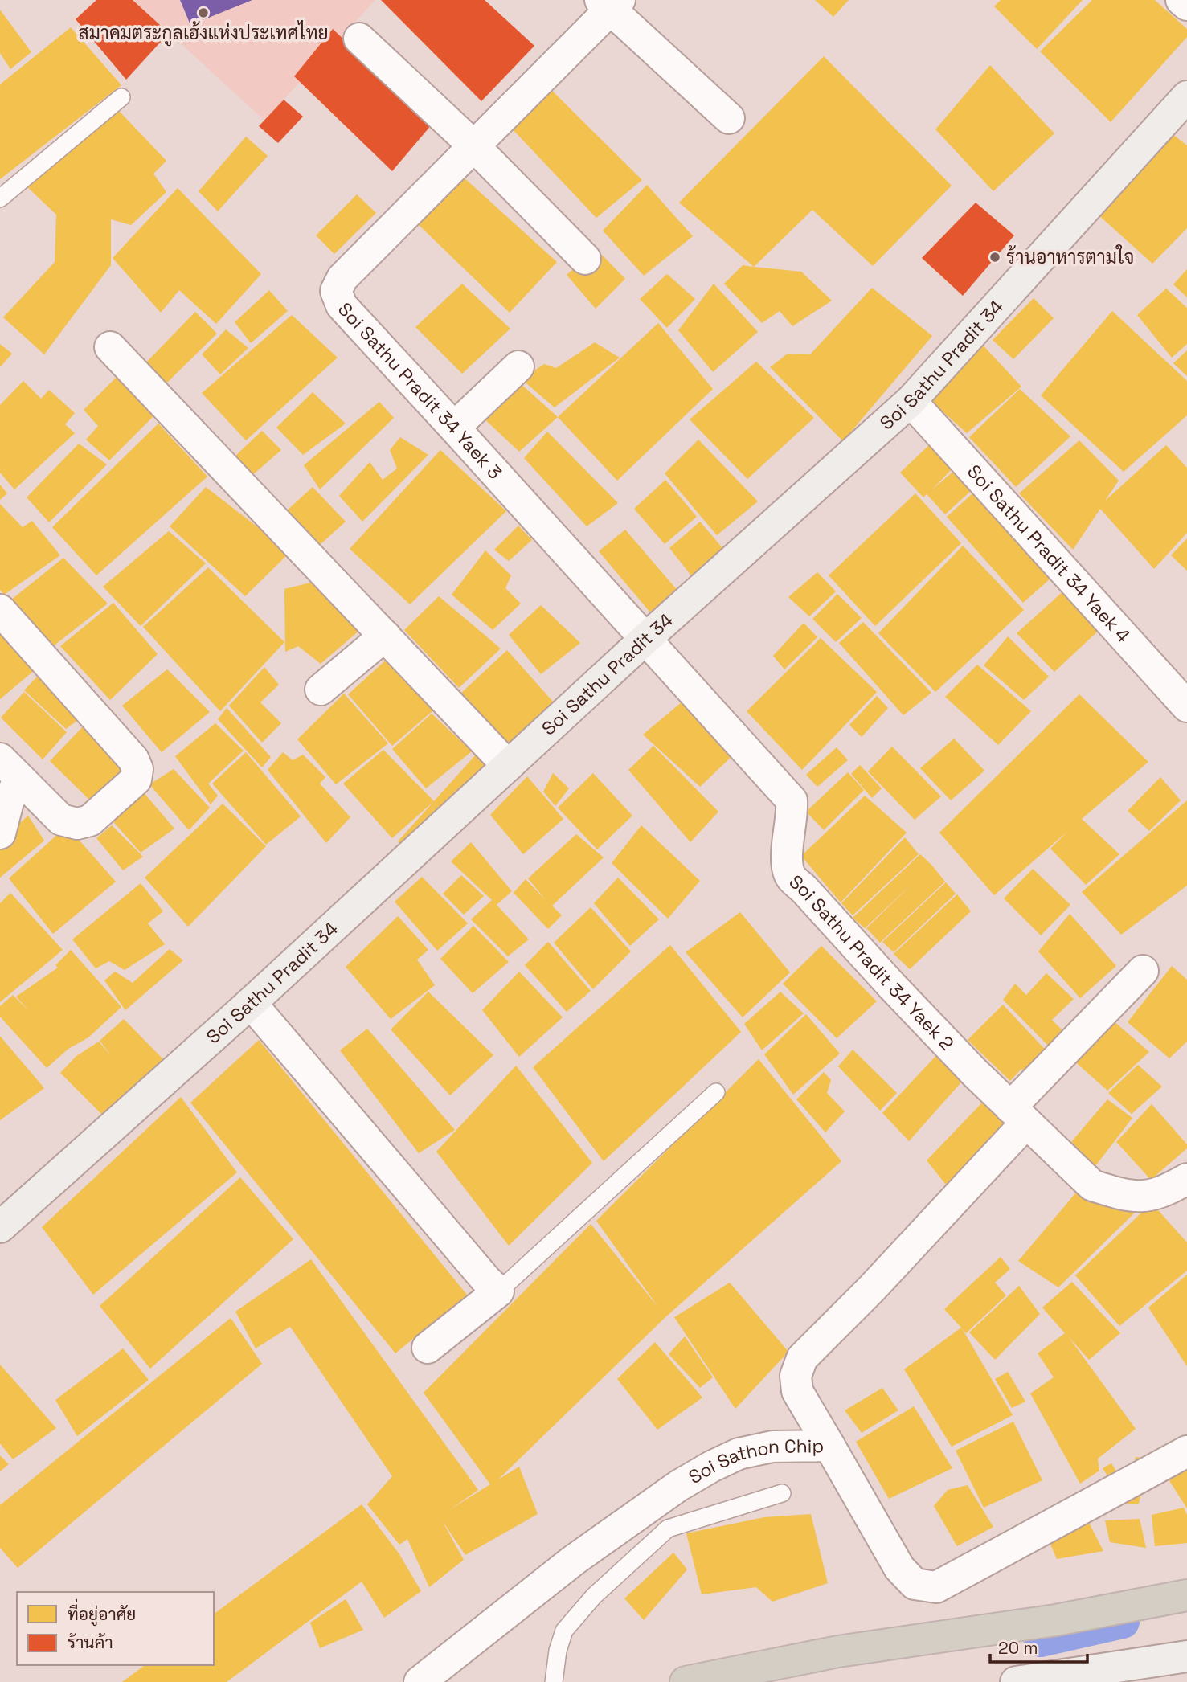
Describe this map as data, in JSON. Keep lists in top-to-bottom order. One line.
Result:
{"streets":{"street":["Soi Sathu Pradit 34","Soi Sathu Pradit 34 Yaek 3","Soi Sathu Pradit 34 Yaek 4","Soi Sathu Pradit 34 Yaek 2","Soi Sathon Chip"]},"crossings":[["Soi Sathu Pradit 34","Soi Sathu Pradit 34 Yaek 3"],["Soi Sathu Pradit 34","Soi Sathu Pradit 34 Yaek 4"],["Soi Sathu Pradit 34","Soi Sathu Pradit 34 Yaek 2"],["Soi Sathu Pradit 34 Yaek 3","Soi Sathu Pradit 34 Yaek 2"]],"places":["สมาคมตระกูลเฮ้งแห่งประเทศไทย","ร้านอาหารตามใจ"],"legend":["ที่อยู่อาศัย","ร้านค้า"],"scale_bar":"20 m"}
